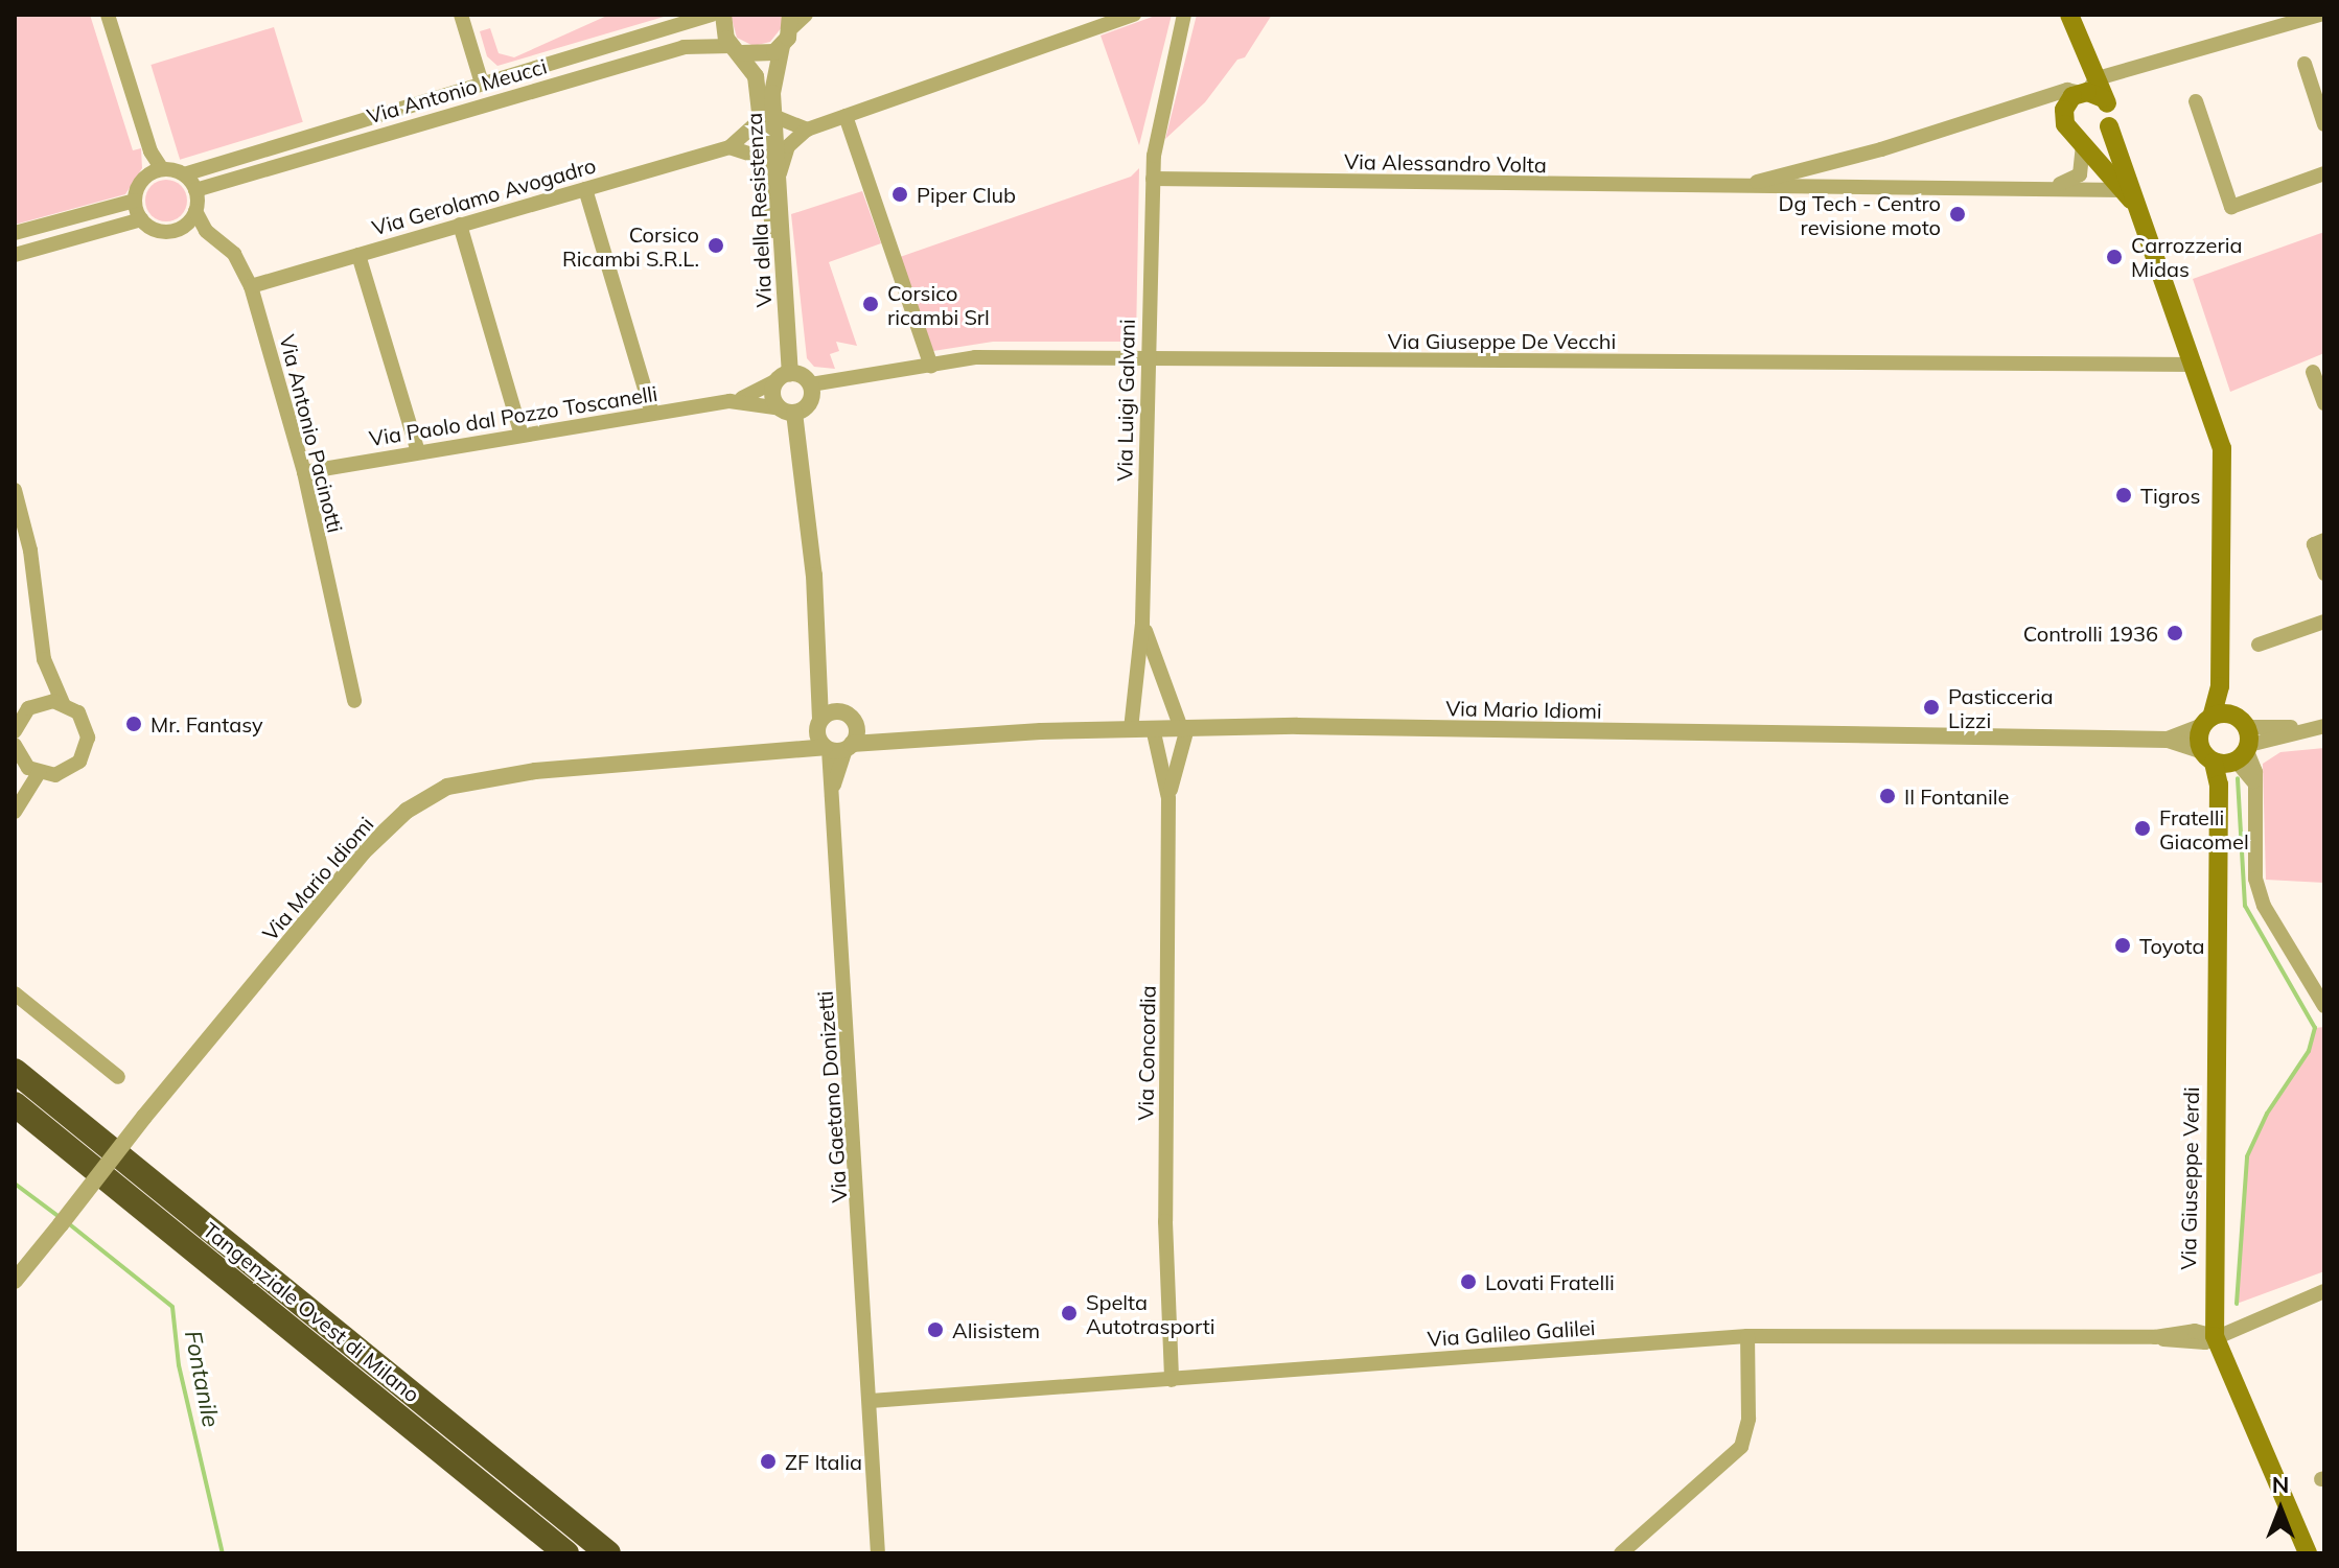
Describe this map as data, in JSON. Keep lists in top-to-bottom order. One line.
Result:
{"streets":{"highway":["Tangenziale Ovest di Milano"],"main road":["Via Giuseppe Verdi"],"street":["Via Antonio Meucci","Via Alessandro Volta","Via Gerolamo Avogadro","Via della Resistenza","Via Giuseppe De Vecchi","Via Luigi Galvani","Via Paolo dal Pozzo Toscanelli","Via Antonio Pacinotti","Via Mario Idiomi","Via Concordia","Via Gaetano Donizetti","Via Galileo Galilei"]},"crossings":[["Via Antonio Meucci","Via Antonio Pacinotti"],["Via Alessandro Volta","Via Luigi Galvani"],["Via Alessandro Volta","Via Giuseppe Verdi"],["Via Gerolamo Avogadro","Via della Resistenza"],["Via Gerolamo Avogadro","Via Antonio Pacinotti"],["Via della Resistenza","Via Paolo dal Pozzo Toscanelli"],["Via Giuseppe De Vecchi","Via Luigi Galvani"],["Via Giuseppe De Vecchi","Via Giuseppe Verdi"],["Via Luigi Galvani","Via Mario Idiomi"],["Via Paolo dal Pozzo Toscanelli","Via Antonio Pacinotti"],["Via Mario Idiomi","Via Concordia"],["Via Mario Idiomi","Via Gaetano Donizetti"],["Via Mario Idiomi","Via Giuseppe Verdi"],["Via Concordia","Via Galileo Galilei"],["Via Gaetano Donizetti","Via Galileo Galilei"],["Via Giuseppe Verdi","Via Galileo Galilei"]],"water":["Fontanile"],"places":["Piper Club","Dg Tech - Centro revisione moto","Corsico Ricambi S.R.L.","Carrozzeria Midas","Corsico ricambi Srl","Tigros","Controlli 1936","Pasticceria Lizzi","Mr. Fantasy","Il Fontanile","Fratelli Giacomel","Toyota","Lovati Fratelli","Spelta Autotrasporti","Alisistem","ZF Italia"],"north":"top"}
